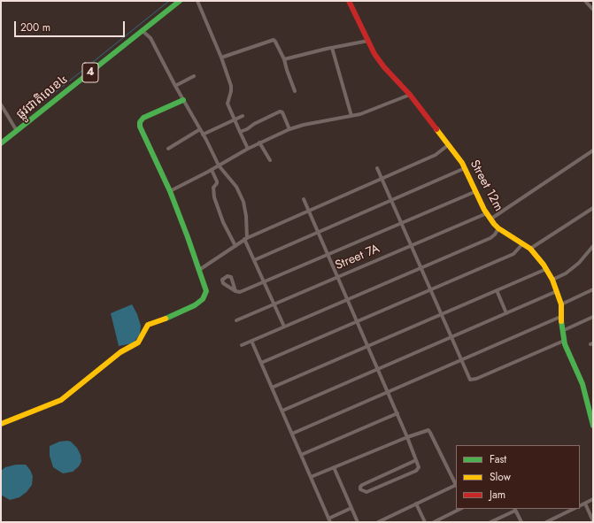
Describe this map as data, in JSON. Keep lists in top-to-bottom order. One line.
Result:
{"streets":{"main road":["4","ផ្លូវជាតិលេខ៤","Street 12m"],"street":["Street 7A"]},"crossings":[["Street 12m","Street 7A"]],"legend":["Fast","Slow","Jam"],"scale_bar":"200 m"}
